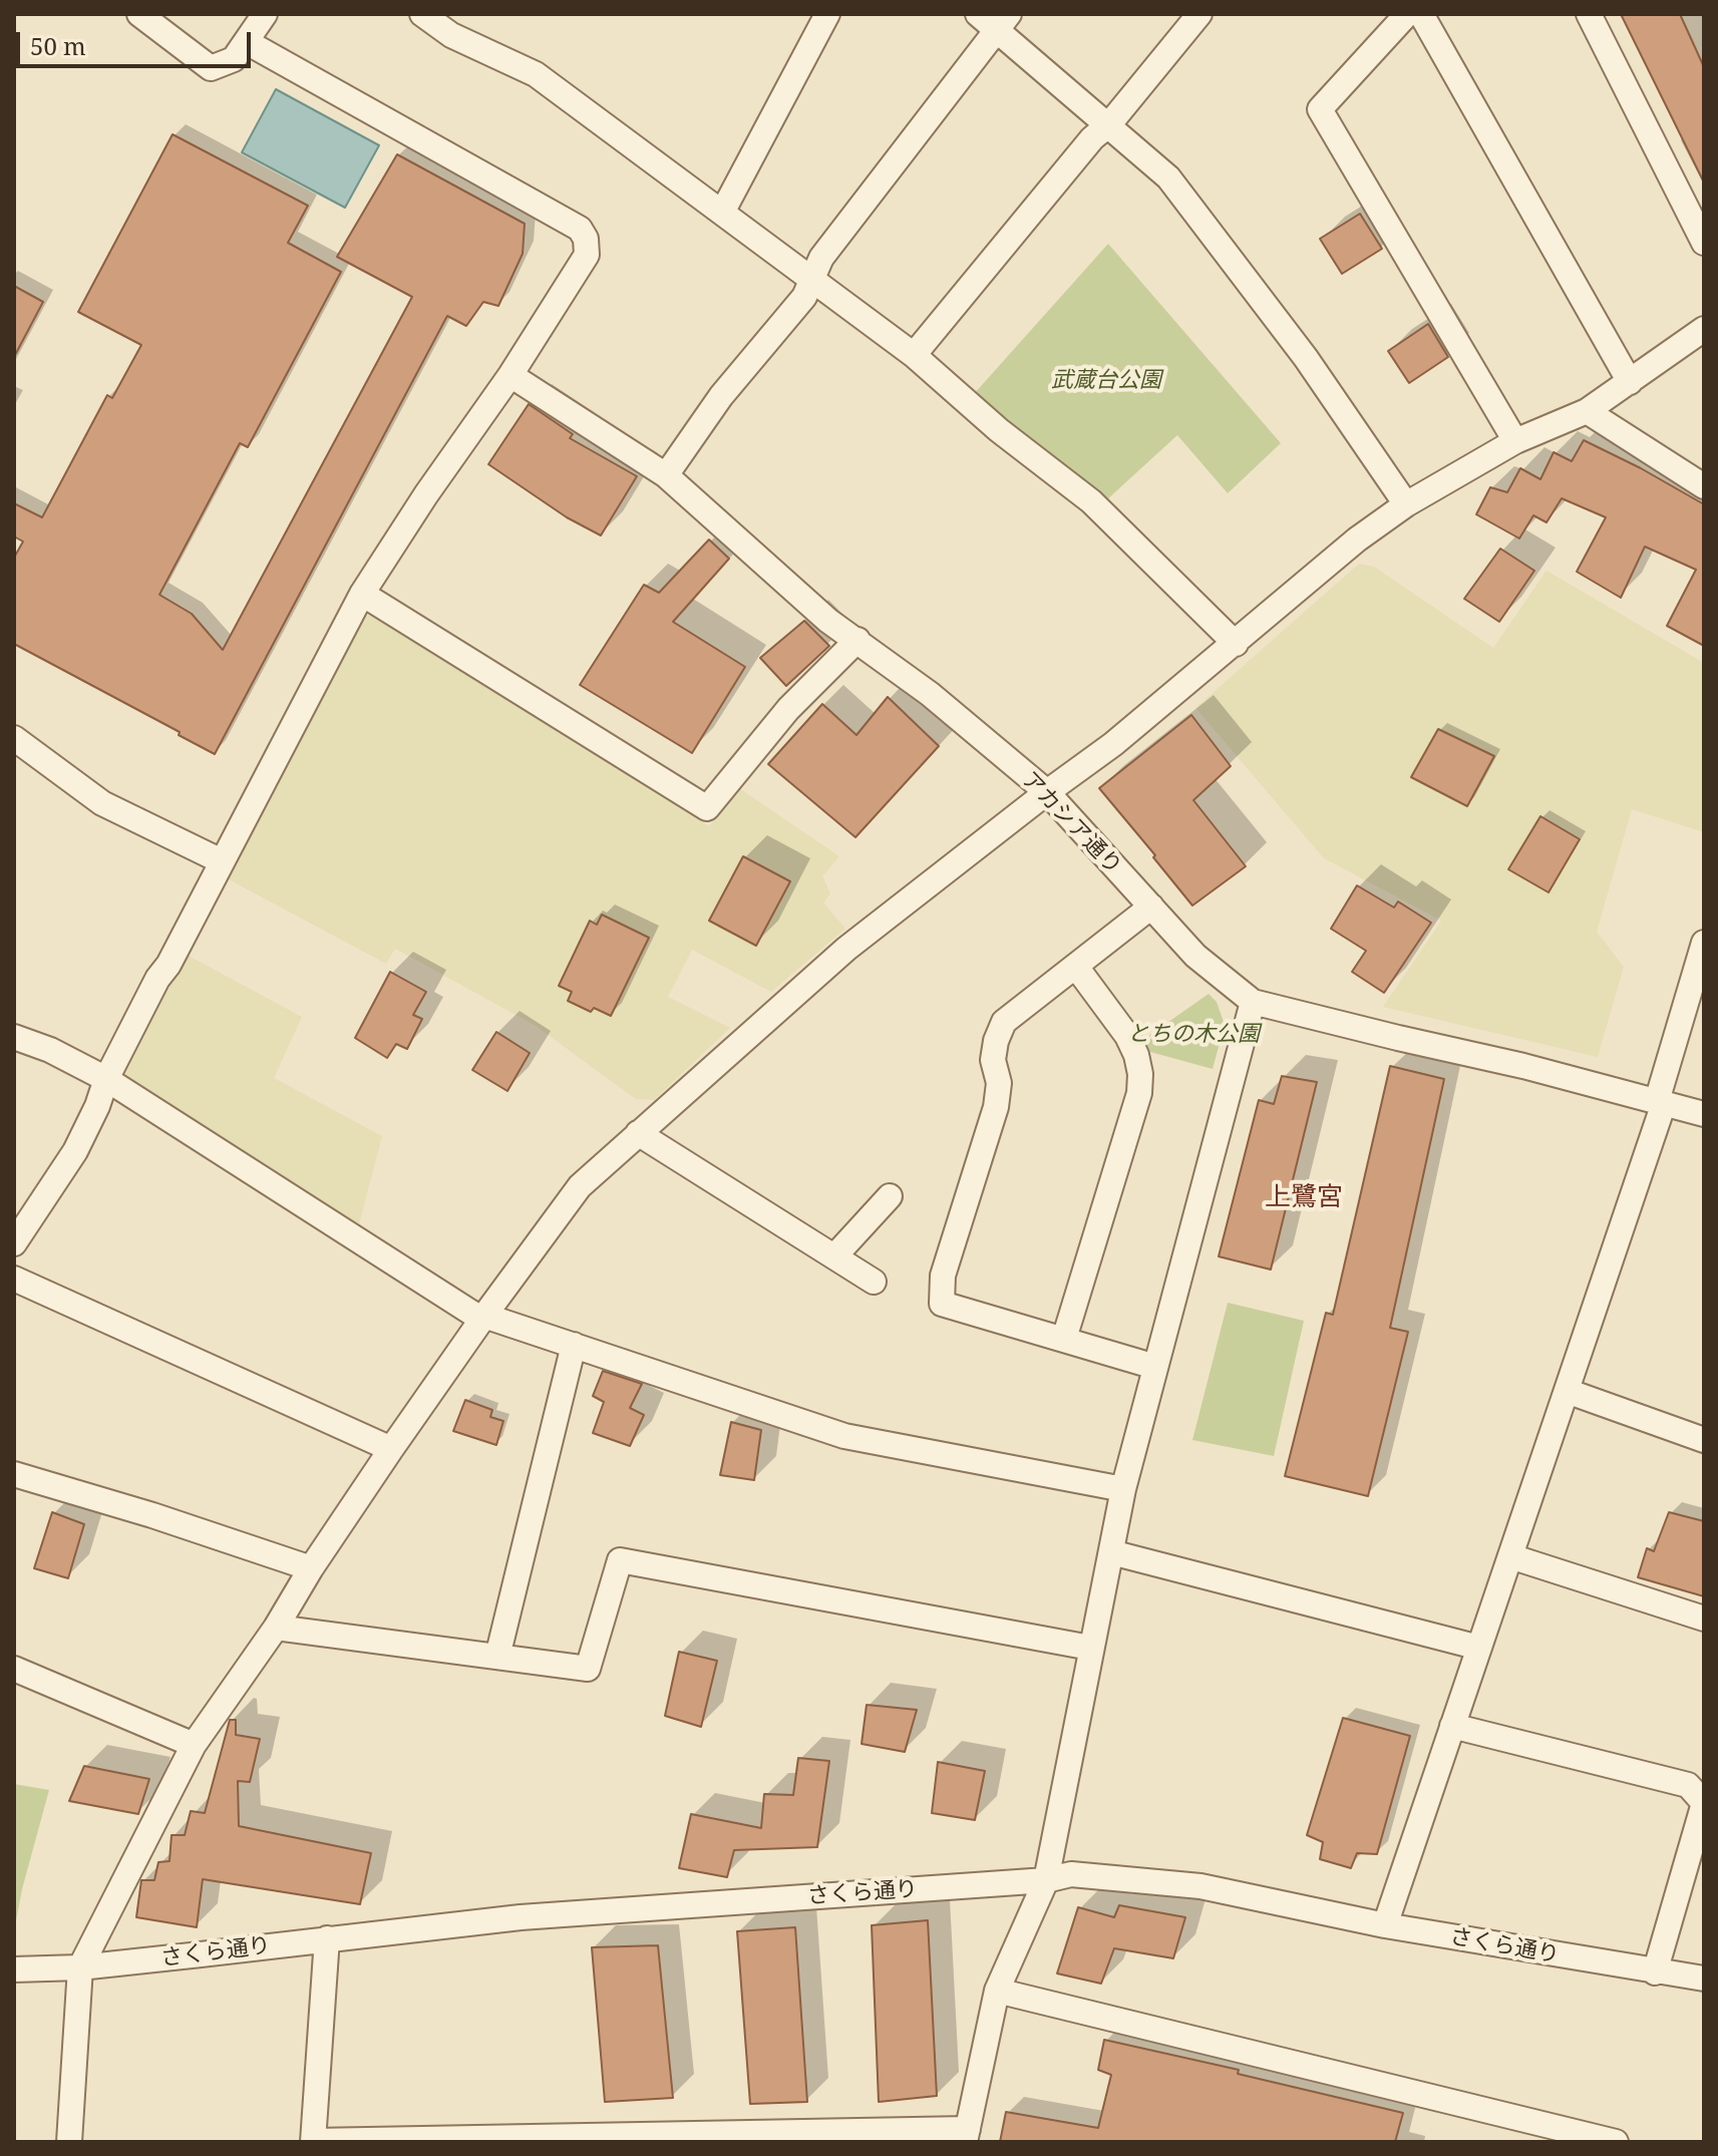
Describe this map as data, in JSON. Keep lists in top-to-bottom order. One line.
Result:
{"streets":{"street":["アカシア通り","さくら通り"]},"districts":["上鷺宮"],"parks":["武蔵台公園","とちの木公園"],"scale_bar":"50 m"}
